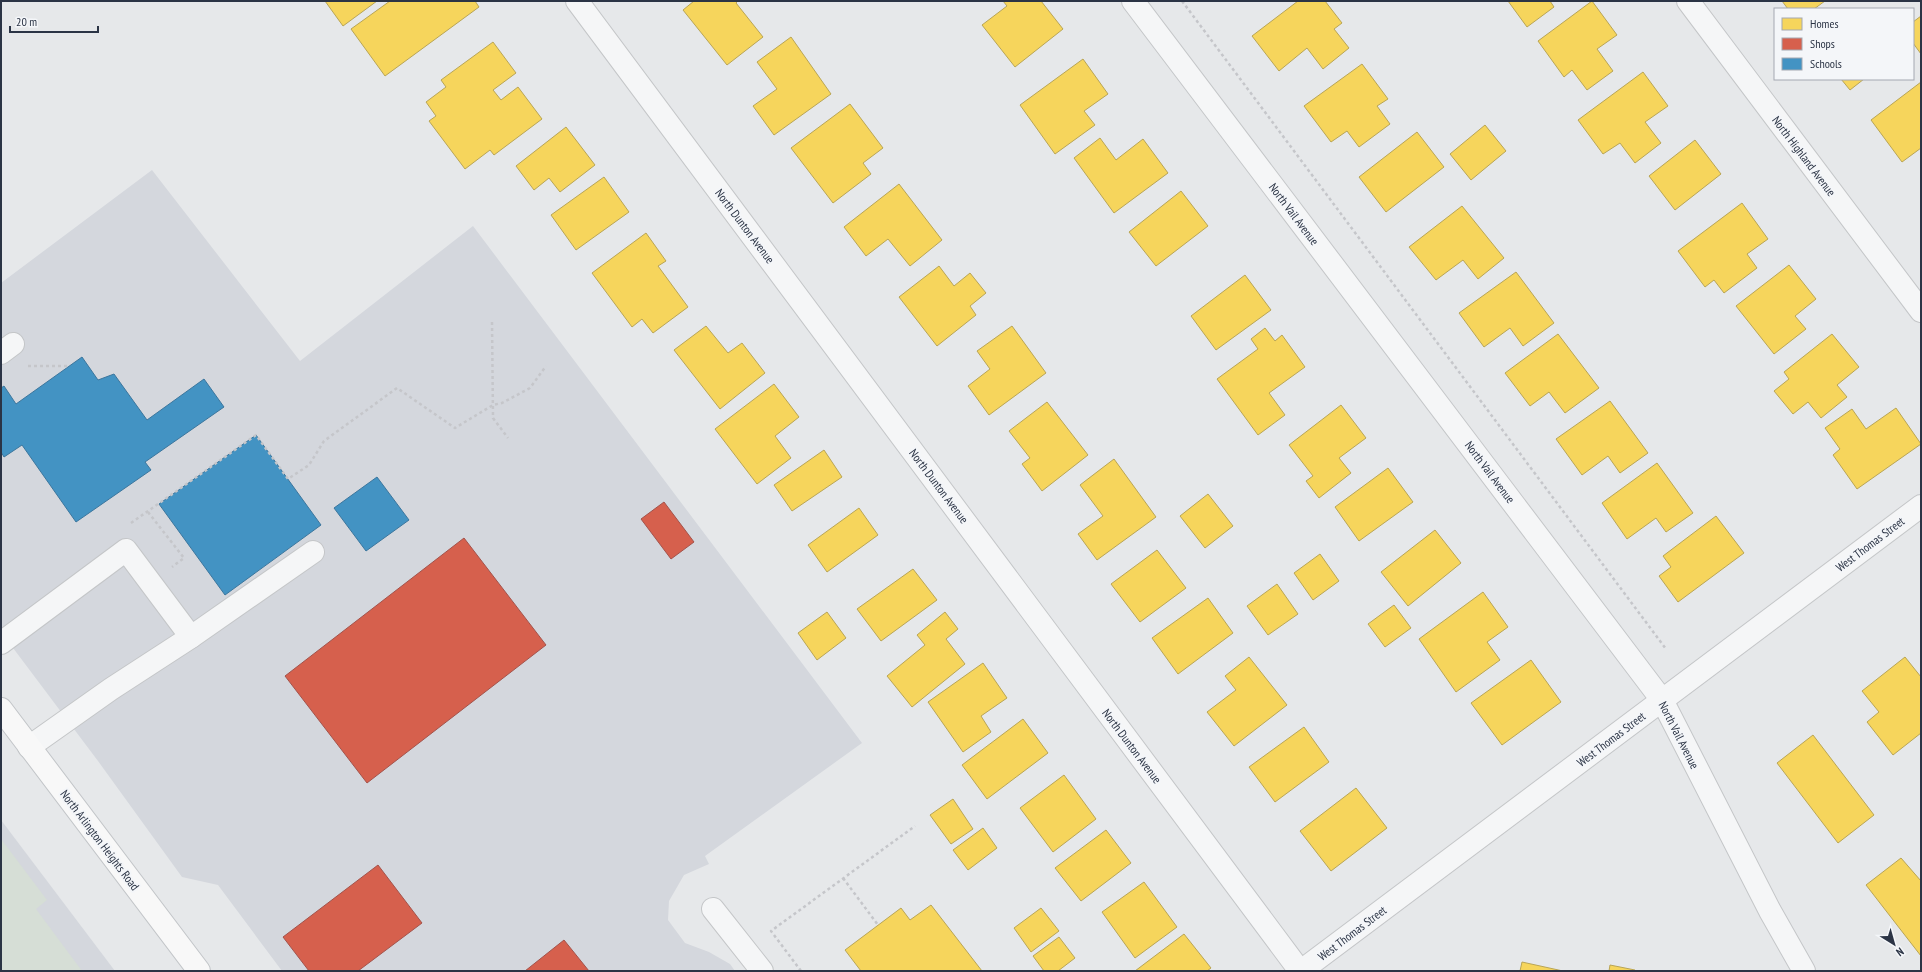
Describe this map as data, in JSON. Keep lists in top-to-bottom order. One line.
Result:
{"streets":{"main road":["North Arlington Heights Road"],"street":["North Highland Avenue","North Vail Avenue","North Dunton Avenue","West Thomas Street"]},"crossings":[["North Vail Avenue","West Thomas Street"],["North Dunton Avenue","West Thomas Street"]],"legend":["Homes","Shops","Schools"],"scale_bar":"20 m","north":"bottom right"}
